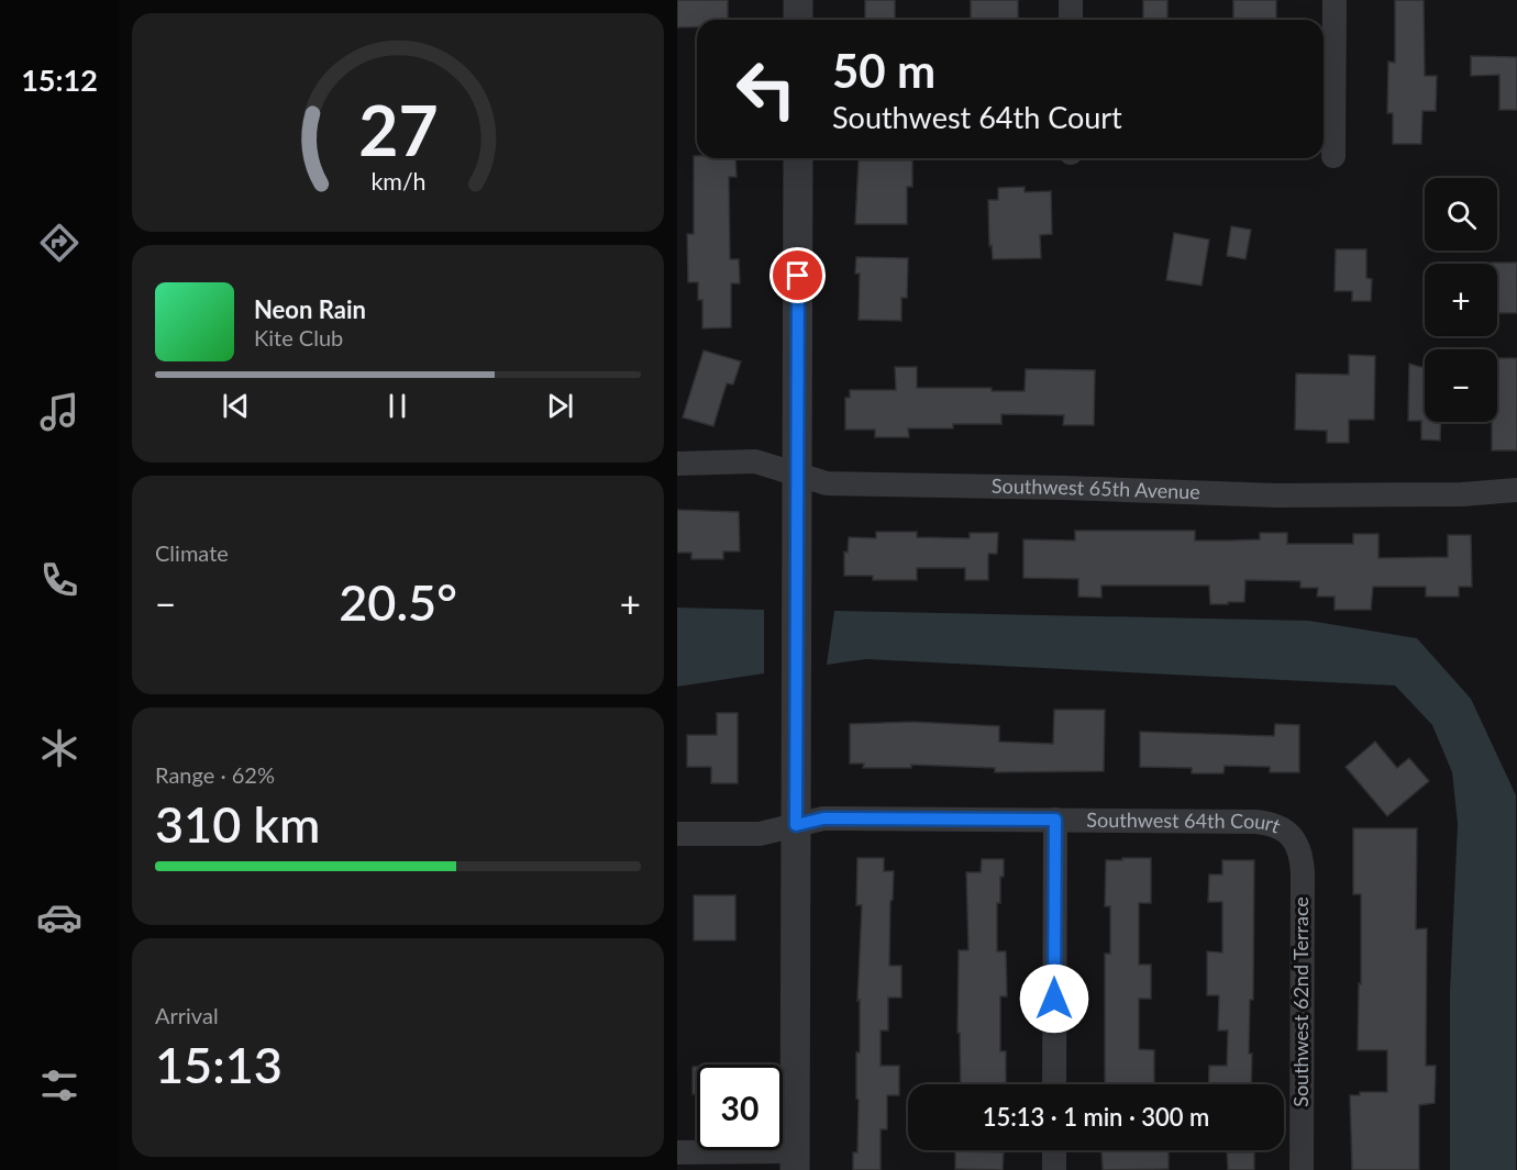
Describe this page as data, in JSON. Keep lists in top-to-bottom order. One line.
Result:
{"streets":{"street":["Southwest 65th Avenue","Southwest 64th Court","Southwest 62nd Terrace"]},"crossings":[["Southwest 64th Court","Southwest 62nd Terrace"]],"page":{"tabs":"15:12","turn":["50 m","Southwest 64th Court"],"map_buttons":["+","−"],"song":["Neon Rain","Kite Club"],"tile":["Climate",["Range · 62%","310 km"],["Arrival","15:13"]],"heat":["−","20.5°","+"],"limit":"30","trip":"15:13 · 1 min · 300 m","gauge":["27","km/h"]}}
